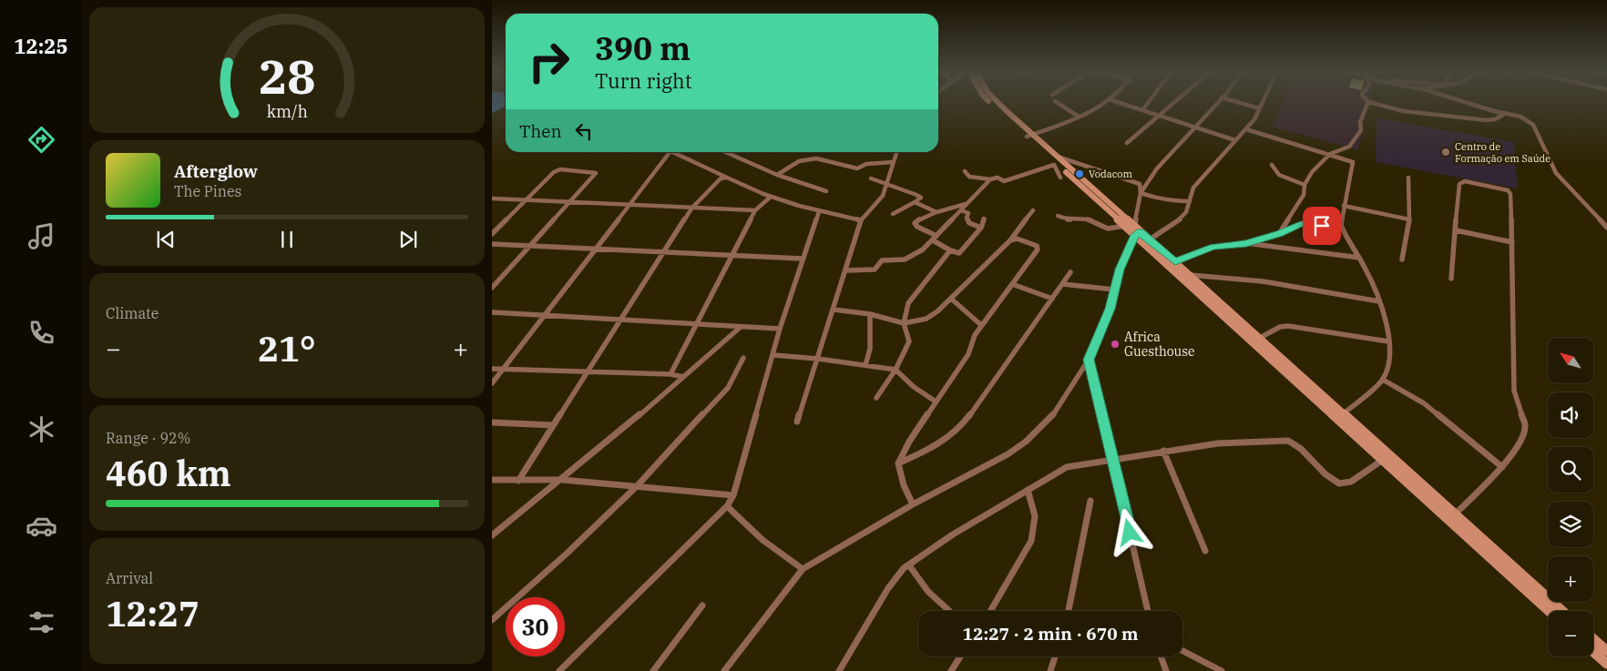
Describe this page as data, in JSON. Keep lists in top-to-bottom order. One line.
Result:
{"places":["Centro de Formação em Saúde","Vodacom","Africa Guesthouse"],"north":"top left","page":{"tabs":"12:25","turn":["390 m","Turn right"],"then":"Then","song":["Afterglow","The Pines"],"tile":["Climate",["Range · 92%","460 km"],["Arrival","12:27"]],"heat":["−","21°","+"],"map_buttons":["+","−"],"limit":"30","trip":"12:27 · 2 min · 670 m","gauge":["28","km/h"]}}
